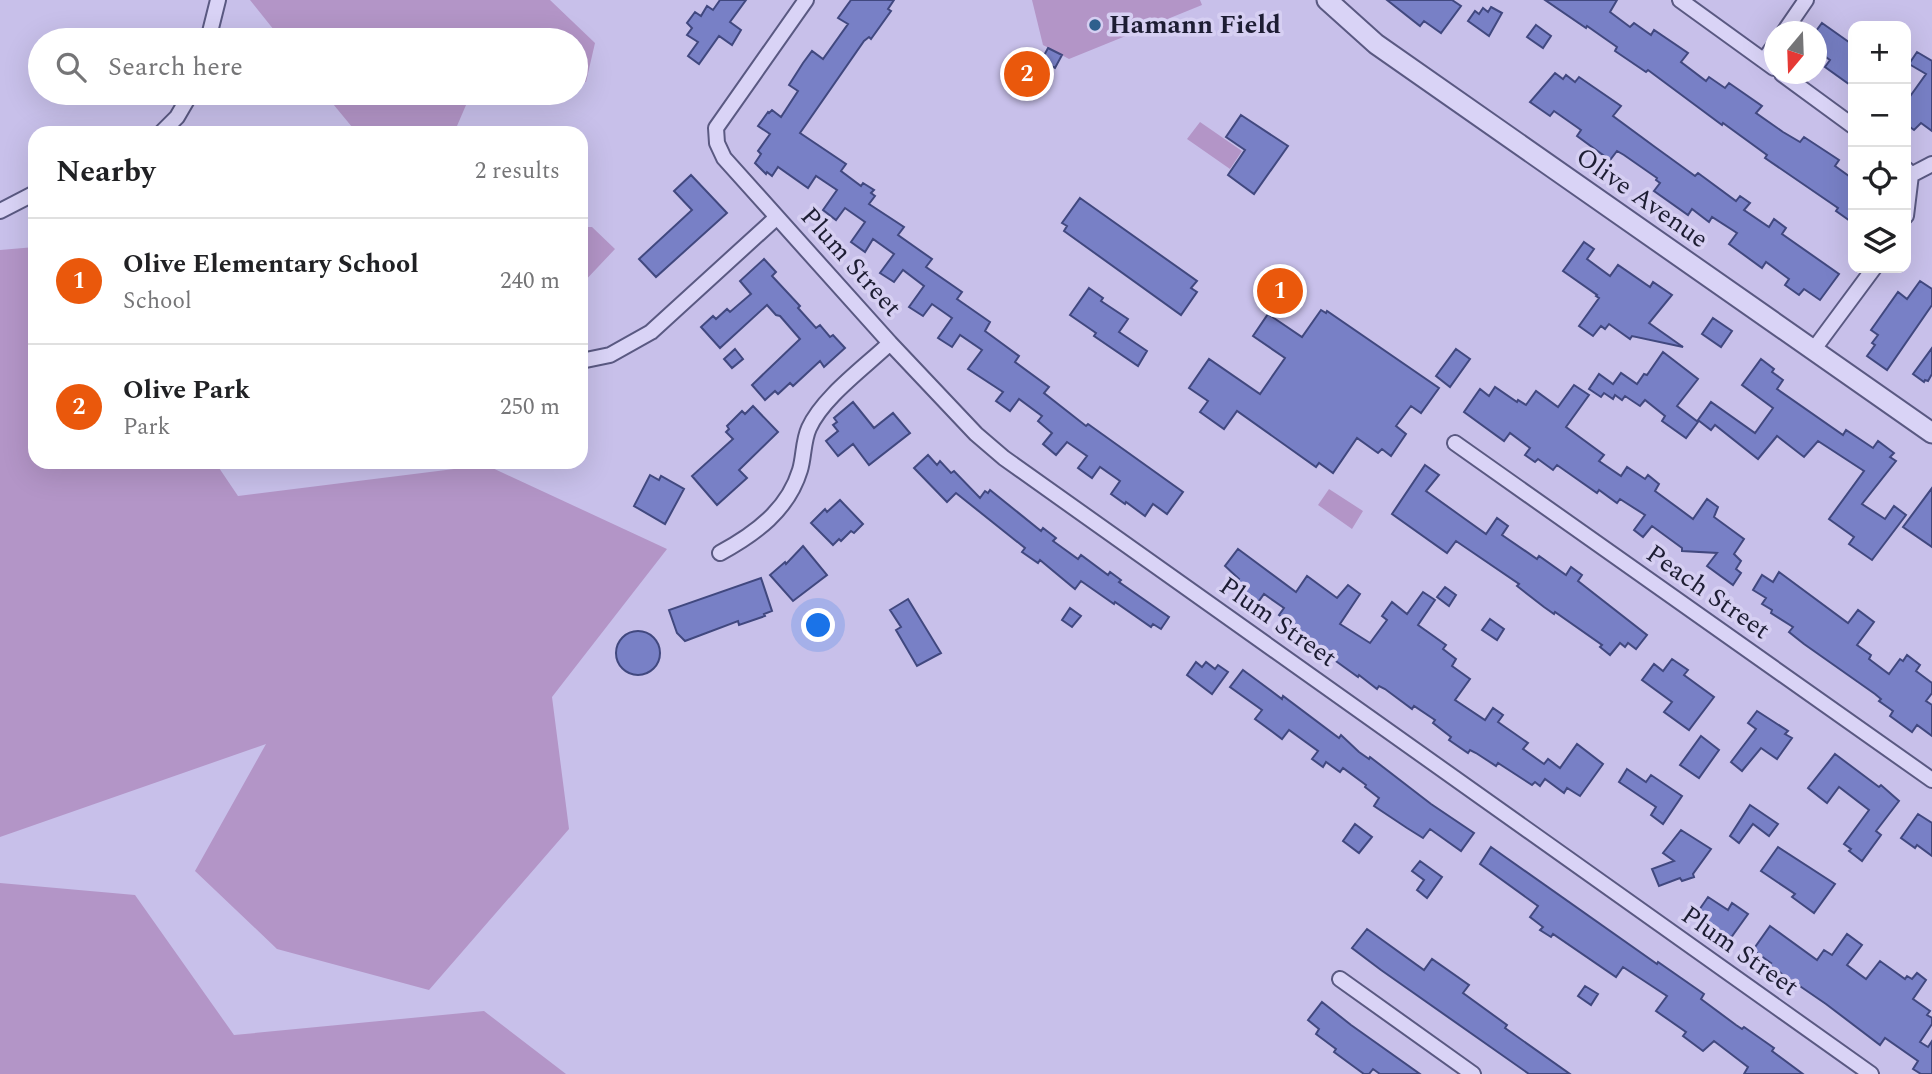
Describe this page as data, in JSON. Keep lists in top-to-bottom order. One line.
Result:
{"streets":{"street":["Olive Avenue","Plum Street","Peach Street"]},"places":["Hamann Field"],"north":"bottom","page":{"map_buttons":["+","−"],"search":"Search here","pins":["2","1"],"heading":["Nearby","2 results"],"list":[{"mark":"1","name":"Olive Elementary School","note":"School","value":"240 m"},{"mark":"2","name":"Olive Park","note":"Park","value":"250 m"}]}}
